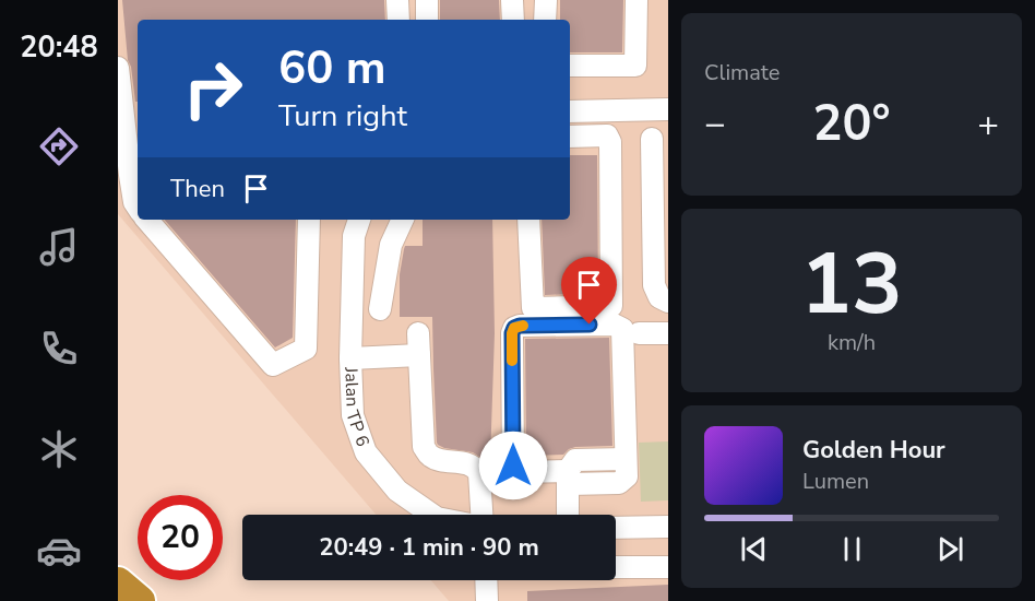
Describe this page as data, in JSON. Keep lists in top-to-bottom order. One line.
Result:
{"streets":{"street":["Jalan TP 6"]},"page":{"tabs":"20:48","tile":["Climate",["13","km/h"]],"turn":["60 m","Turn right"],"heat":["−","20°","+"],"then":"Then","song":["Golden Hour","Lumen"],"limit":"20","trip":"20:49 · 1 min · 90 m"}}
